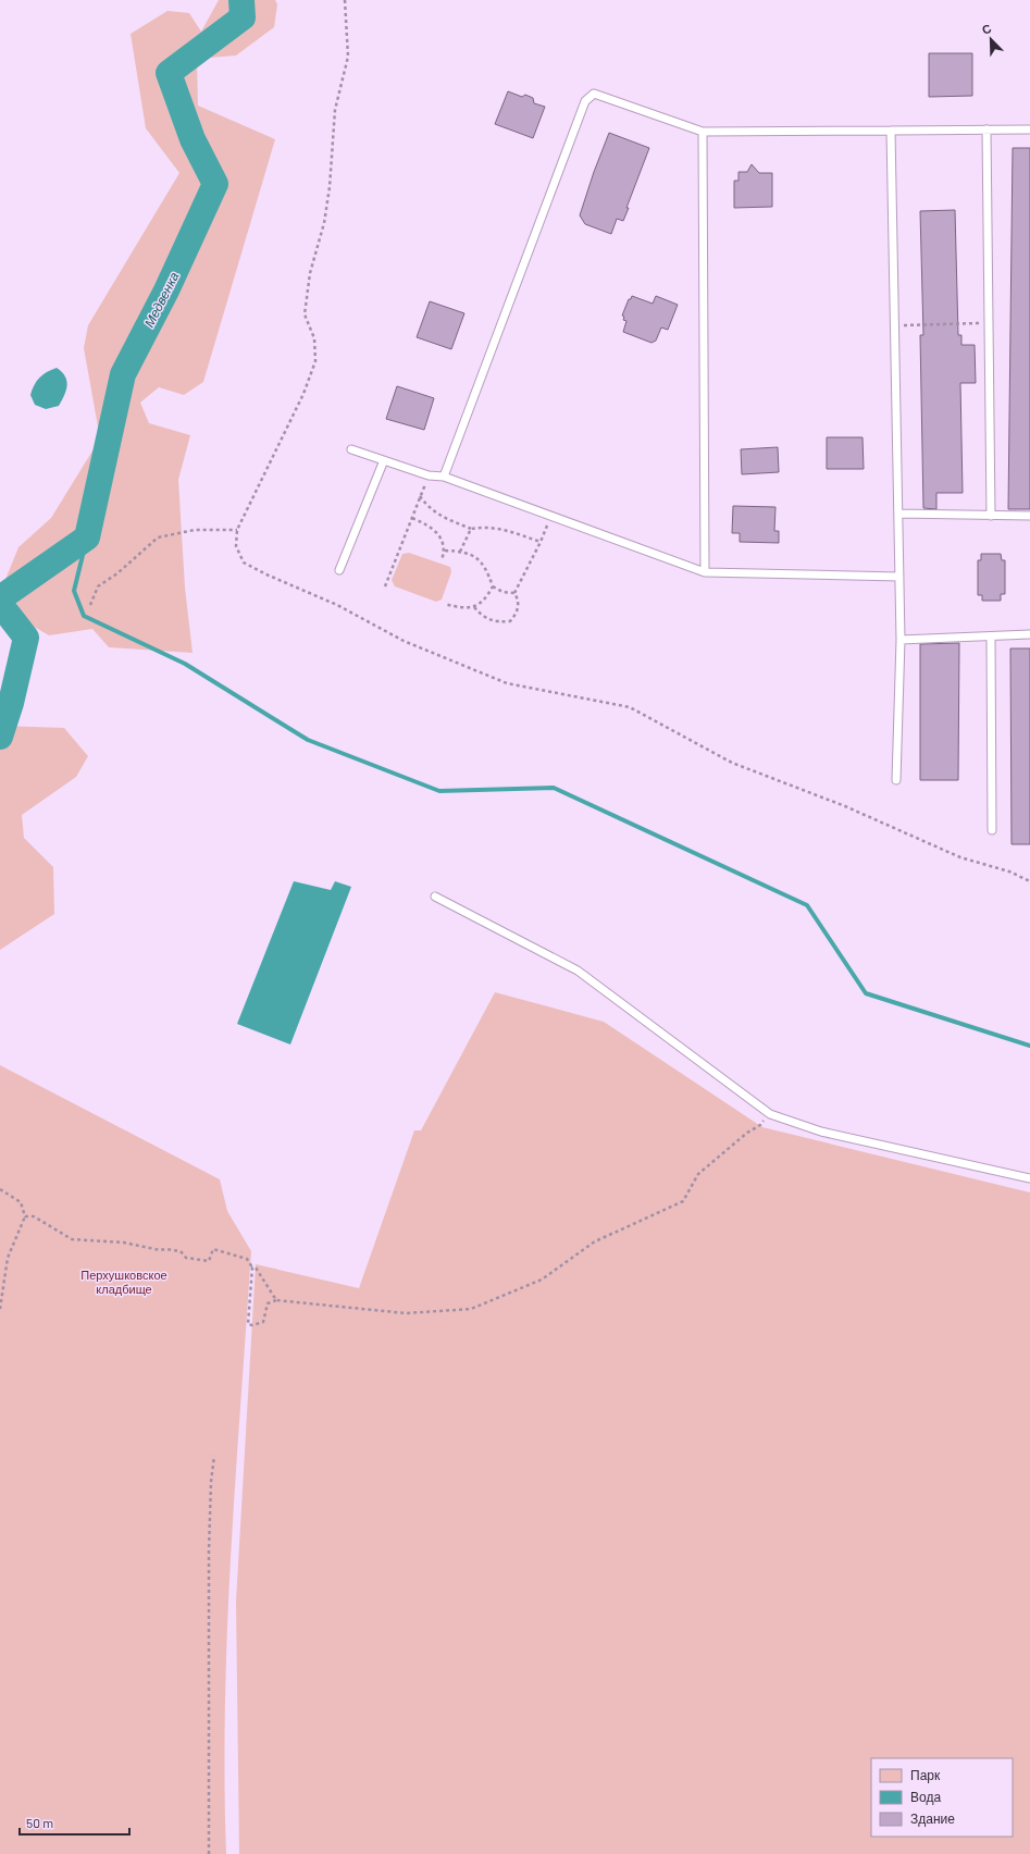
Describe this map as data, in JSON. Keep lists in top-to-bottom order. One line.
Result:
{"water":["Медвенка"],"parks":["Перхушковское кладбище"],"legend":["Парк","Вода","Здание"],"scale_bar":"50 m","north":"top left"}
